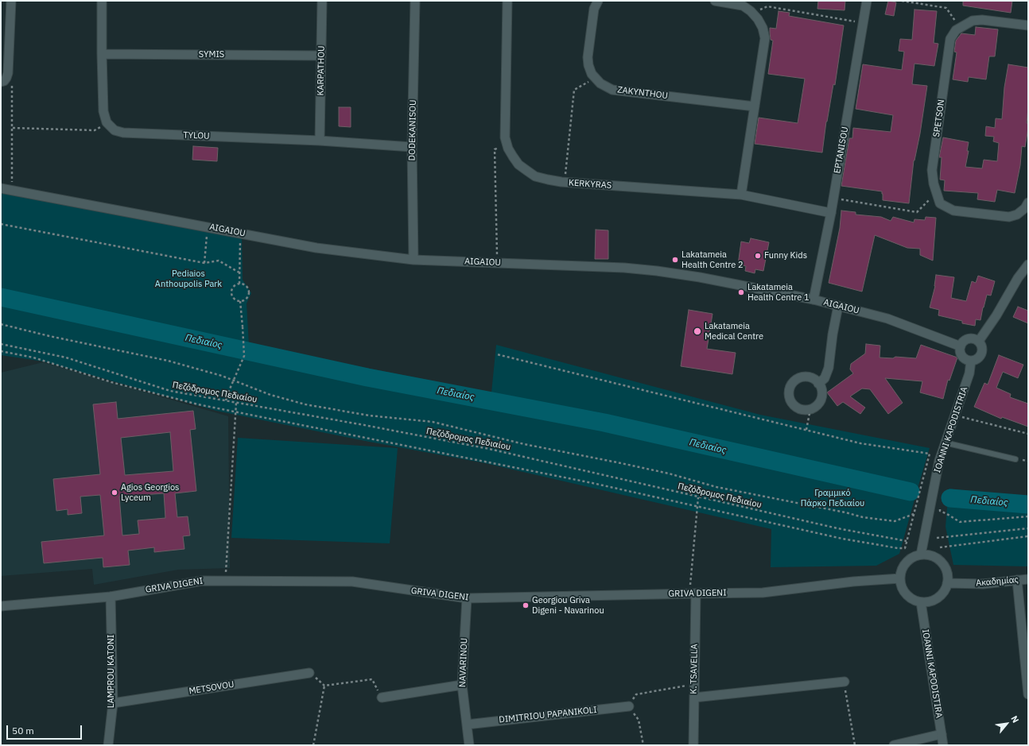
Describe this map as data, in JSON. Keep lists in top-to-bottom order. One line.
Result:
{"streets":{"street":["SYMIS","KARPATHOU","ZAKYNTHOU","SPETSON","DODEKANISOU","TYLOU","EPTANISOU","KERKYRAS","AIGAIOU","IOANNI KAPODISTRIA","Ακαδημίας","GRIVA DIGENI","NAVARINOU","K. TSAVELLA","LAMPROU KATONI","IOANNI KAPODISTIRA","METSOVOU","DIMITRIOU PAPANIKOLI"],"path":["Πεζόδρομος Πεδιαίου"]},"crossings":[["SYMIS","KARPATHOU"],["KARPATHOU","TYLOU"],["DODEKANISOU","TYLOU"],["DODEKANISOU","AIGAIOU"],["EPTANISOU","KERKYRAS"],["EPTANISOU","AIGAIOU"],["AIGAIOU","IOANNI KAPODISTRIA"],["IOANNI KAPODISTRIA","Ακαδημίας"],["IOANNI KAPODISTRIA","GRIVA DIGENI"],["IOANNI KAPODISTRIA","IOANNI KAPODISTIRA"],["Ακαδημίας","GRIVA DIGENI"],["Ακαδημίας","IOANNI KAPODISTIRA"],["GRIVA DIGENI","NAVARINOU"],["GRIVA DIGENI","K. TSAVELLA"],["GRIVA DIGENI","LAMPROU KATONI"],["GRIVA DIGENI","IOANNI KAPODISTIRA"],["NAVARINOU","DIMITRIOU PAPANIKOLI"],["LAMPROU KATONI","METSOVOU"]],"water":["Πεδιαίος"],"parks":["Pediaios Anthoupolis Park","Γραμμικό Πάρκο Πεδιαίου"],"places":["Funny Kids","Lakatameia Health Centre 2","Lakatameia Health Centre 1","Lakatameia Medical Centre","Agios Georgios Lyceum","Georgiou Griva Digeni - Navarinou"],"scale_bar":"50 m","north":"top right"}
